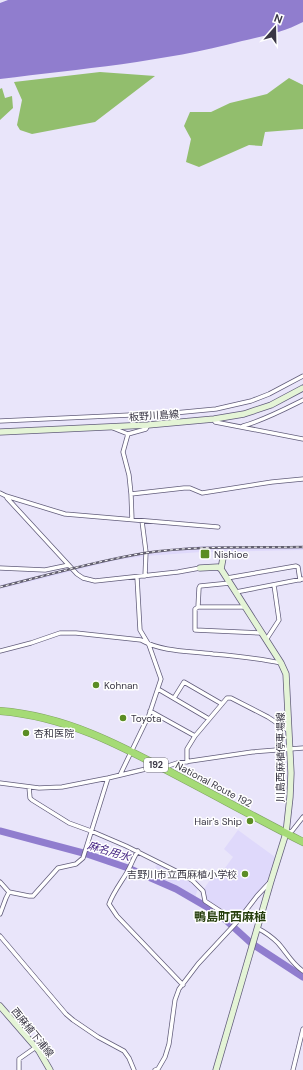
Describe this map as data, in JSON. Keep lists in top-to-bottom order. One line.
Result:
{"streets":{"highway":["192","National Route 192"],"main road":["板野川島線","川島西麻植停車場線","西麻植下浦線"]},"crossings":[["川島西麻植停車場線","National Route 192"]],"districts":["鴨島町西麻植"],"water":["麻名用水"],"places":{"transit":["Nishioe"],"other":["Kohnan","Toyota","杏和医院","Hair's Ship","吉野川市立西麻植小学校"]},"north":"top"}
